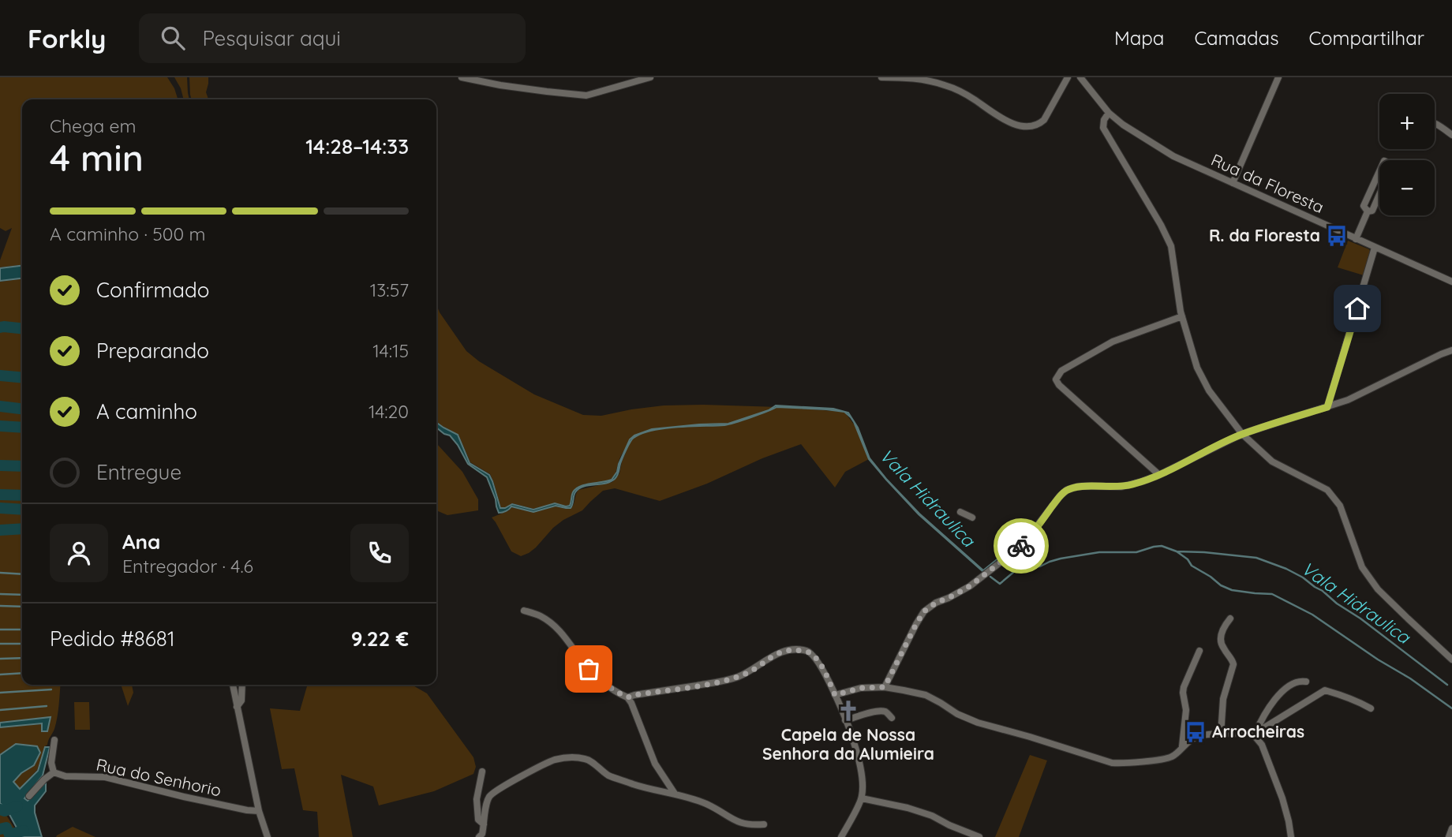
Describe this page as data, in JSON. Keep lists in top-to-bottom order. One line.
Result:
{"streets":{"street":["Rua da Floresta","Rua do Senhorio"]},"water":["Vala Hidraulica"],"places":{"bus stop":["R. da Floresta","Arrocheiras"],"church":["Capela de Nossa Senhora da Alumieira"]},"page":{"header":"Forkly","search":"Pesquisar aqui","nav":["Mapa","Camadas","Compartilhar"],"map_buttons":["+","−"],"heading":["4 min","Chega em","14:28–14:33"],"panel":["Ana","Entregador · 4.6","Pedido #8681","9.22 €"],"bar":"A caminho · 500 m","list":[["Confirmado","13:57"],["Preparando","14:15"],["A caminho","14:20"],"Entregue"]}}
